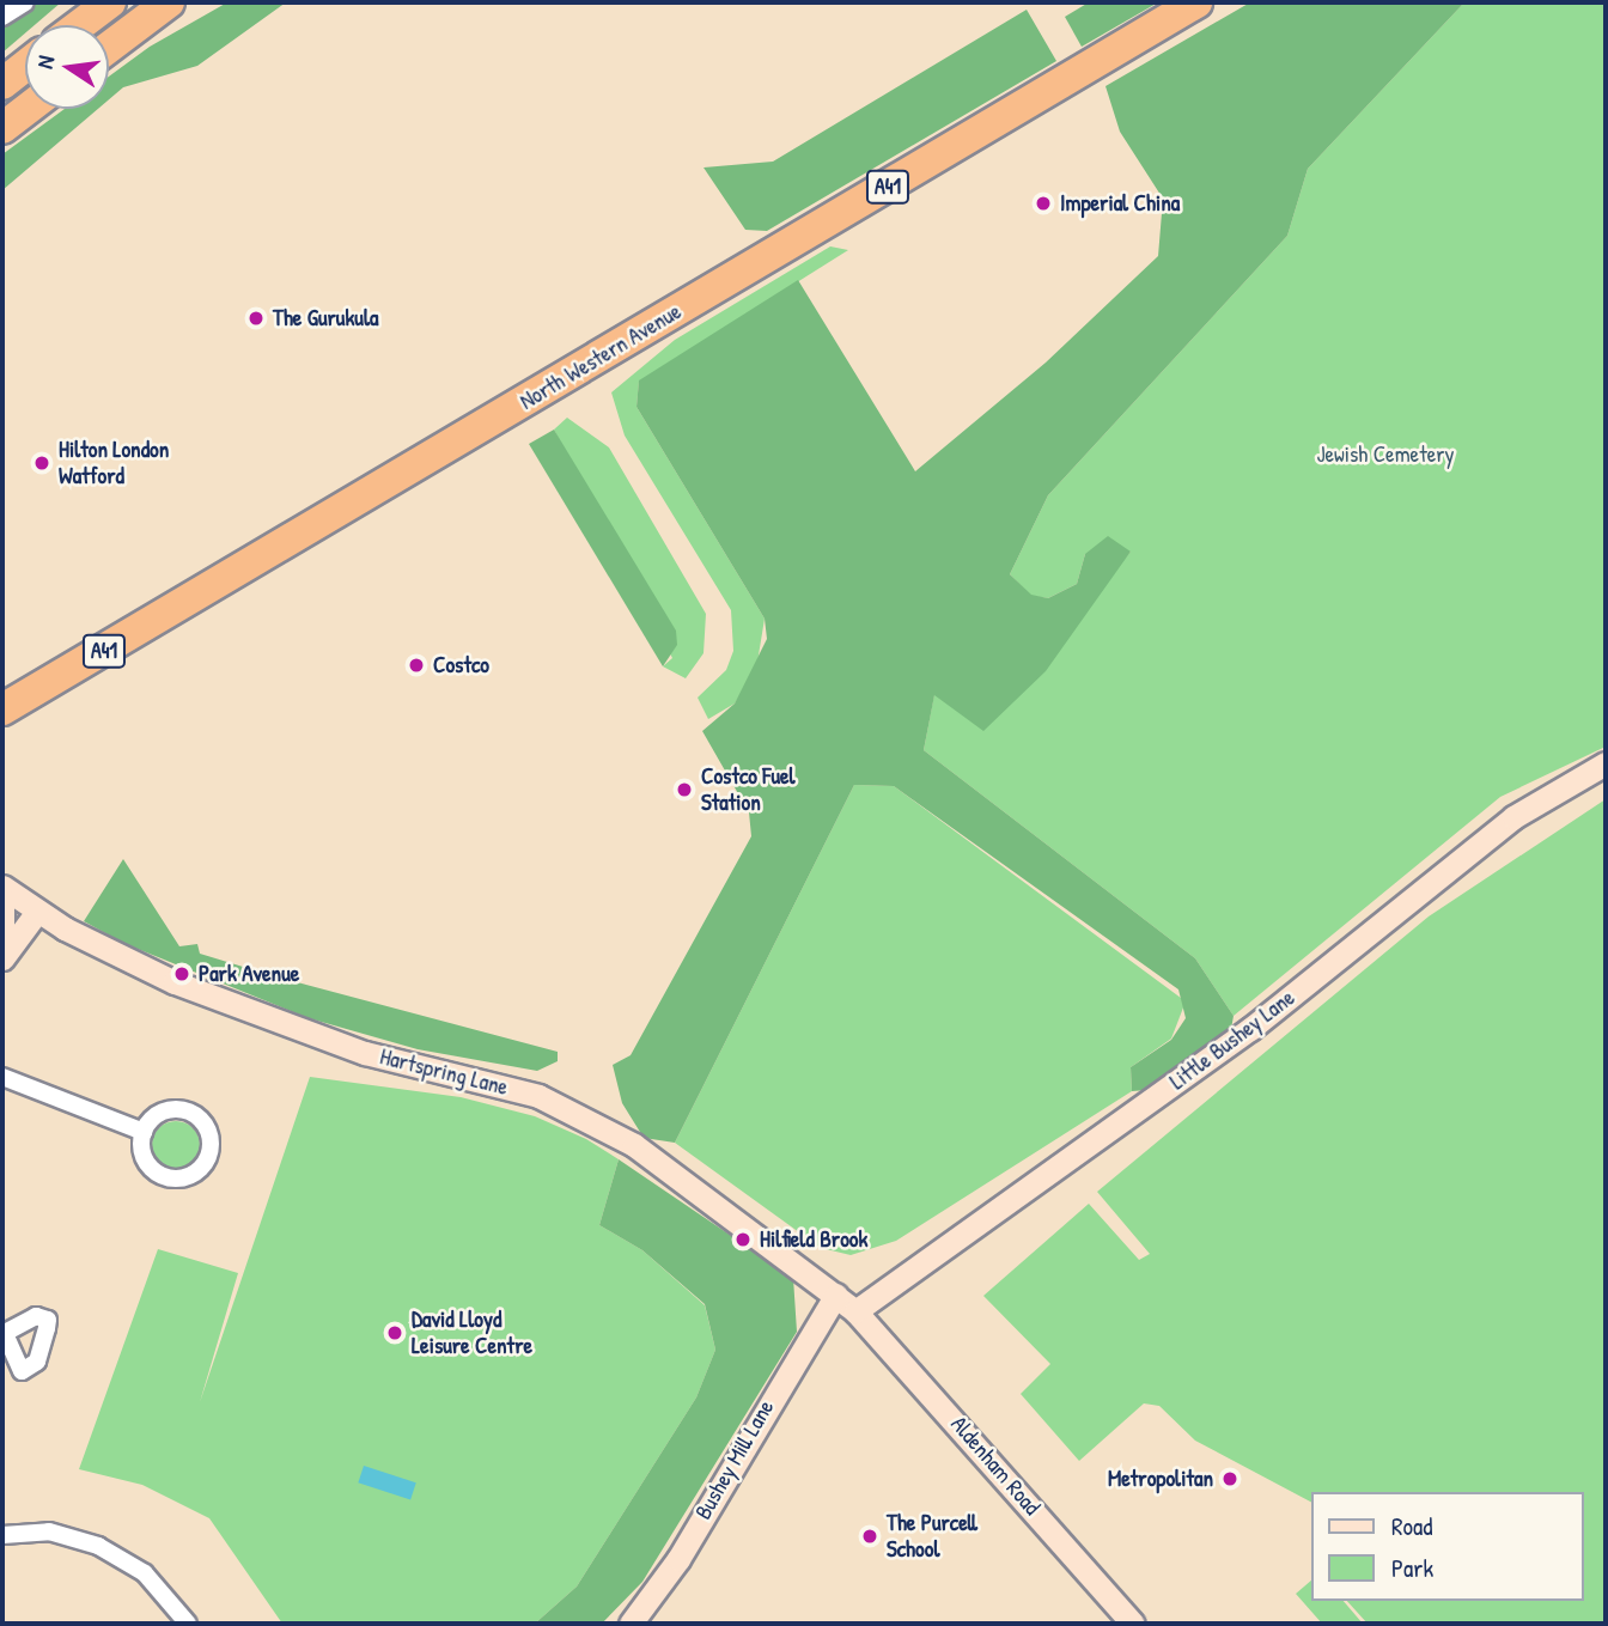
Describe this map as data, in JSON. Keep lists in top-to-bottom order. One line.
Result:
{"streets":{"highway":["A41","North Western Avenue"],"street":["Little Bushey Lane","Hartspring Lane","Bushey Mill Lane","Aldenham Road"]},"crossings":[["Little Bushey Lane","Hartspring Lane"],["Little Bushey Lane","Aldenham Road"],["Hartspring Lane","Bushey Mill Lane"],["Hartspring Lane","Aldenham Road"]],"parks":["Jewish Cemetery"],"places":["Imperial China","The Gurukula","Hilton London Watford","Costco","Costco Fuel Station","Park Avenue","Hilfield Brook","David Lloyd Leisure Centre","Metropolitan","The Purcell School"],"legend":["Road","Park"],"north":"left"}
